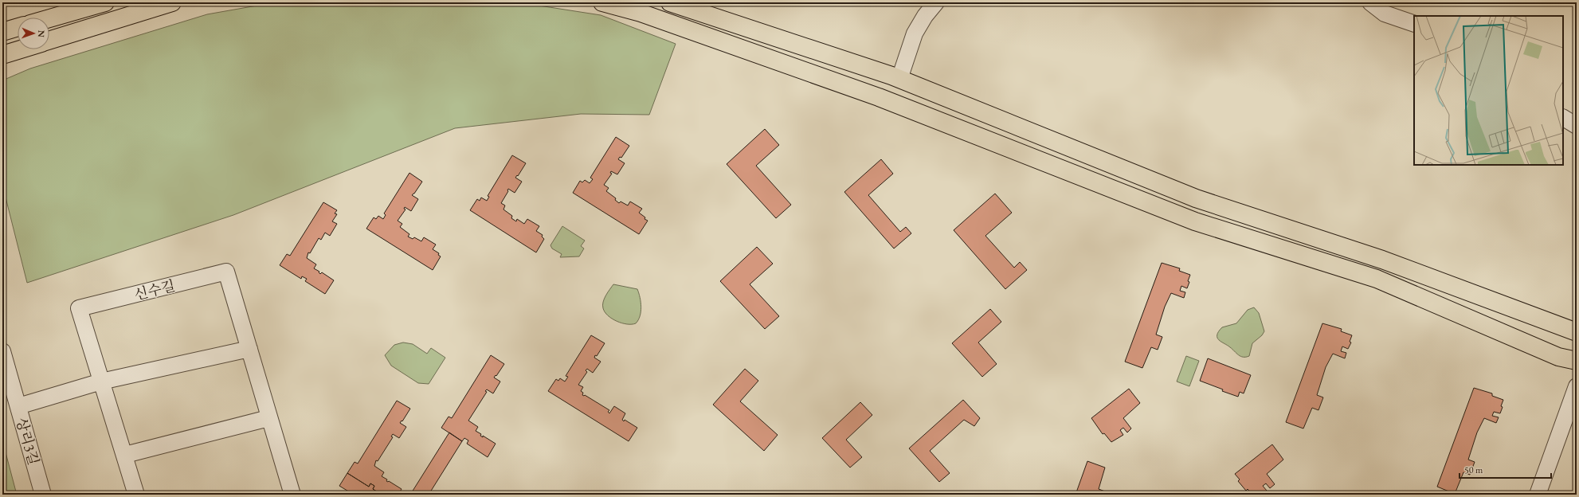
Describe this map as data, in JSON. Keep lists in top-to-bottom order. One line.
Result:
{"streets":{"street":["신수길","상리3길"]},"scale_bar":"50 m","north":"right"}
